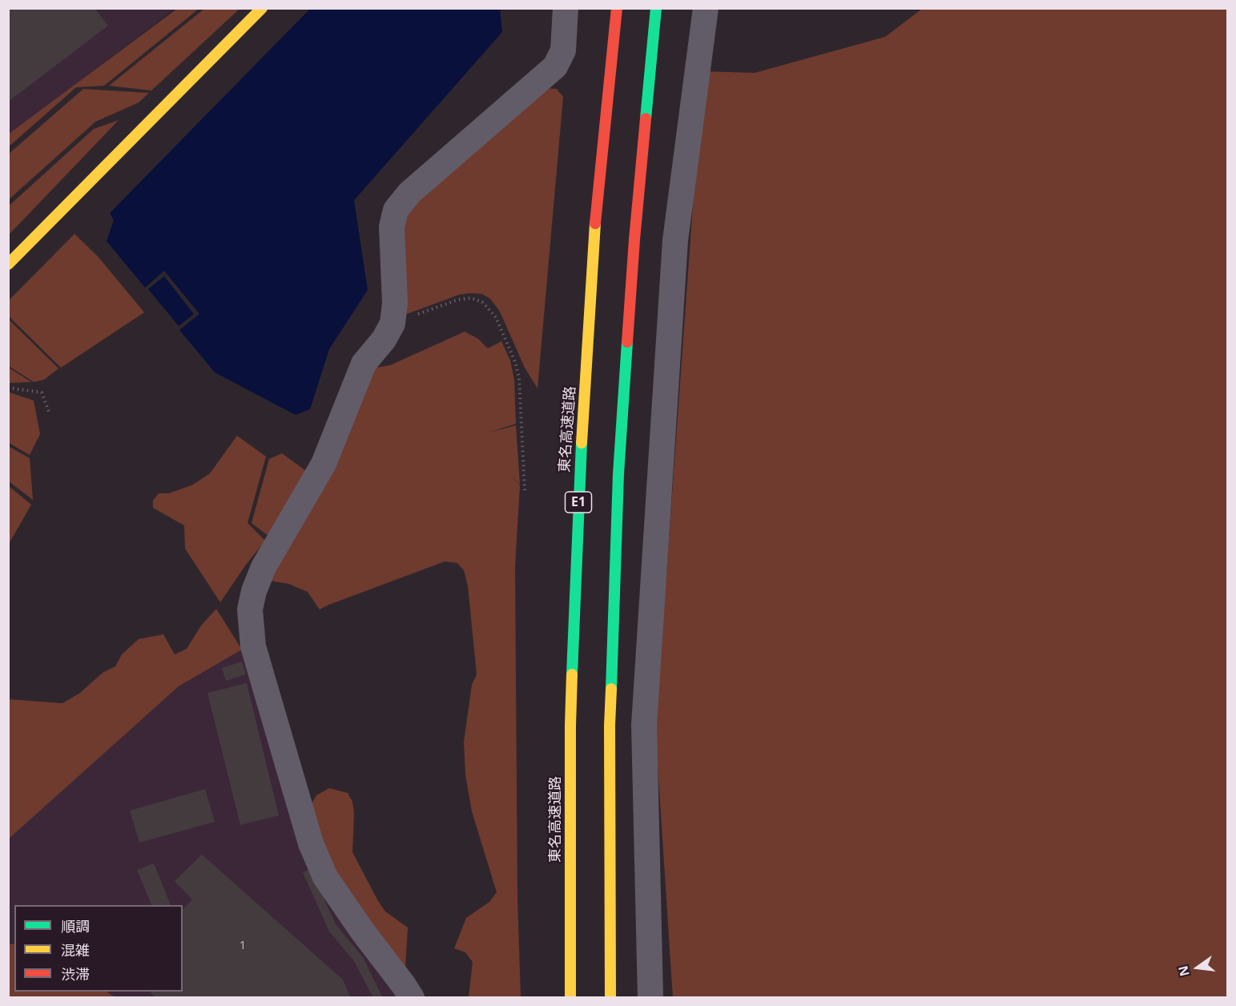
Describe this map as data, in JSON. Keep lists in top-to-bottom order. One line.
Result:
{"streets":{"main road":["東名高速道路","E1"]},"house_numbers":["1"],"legend":["順調","混雑","渋滞"],"north":"left"}
